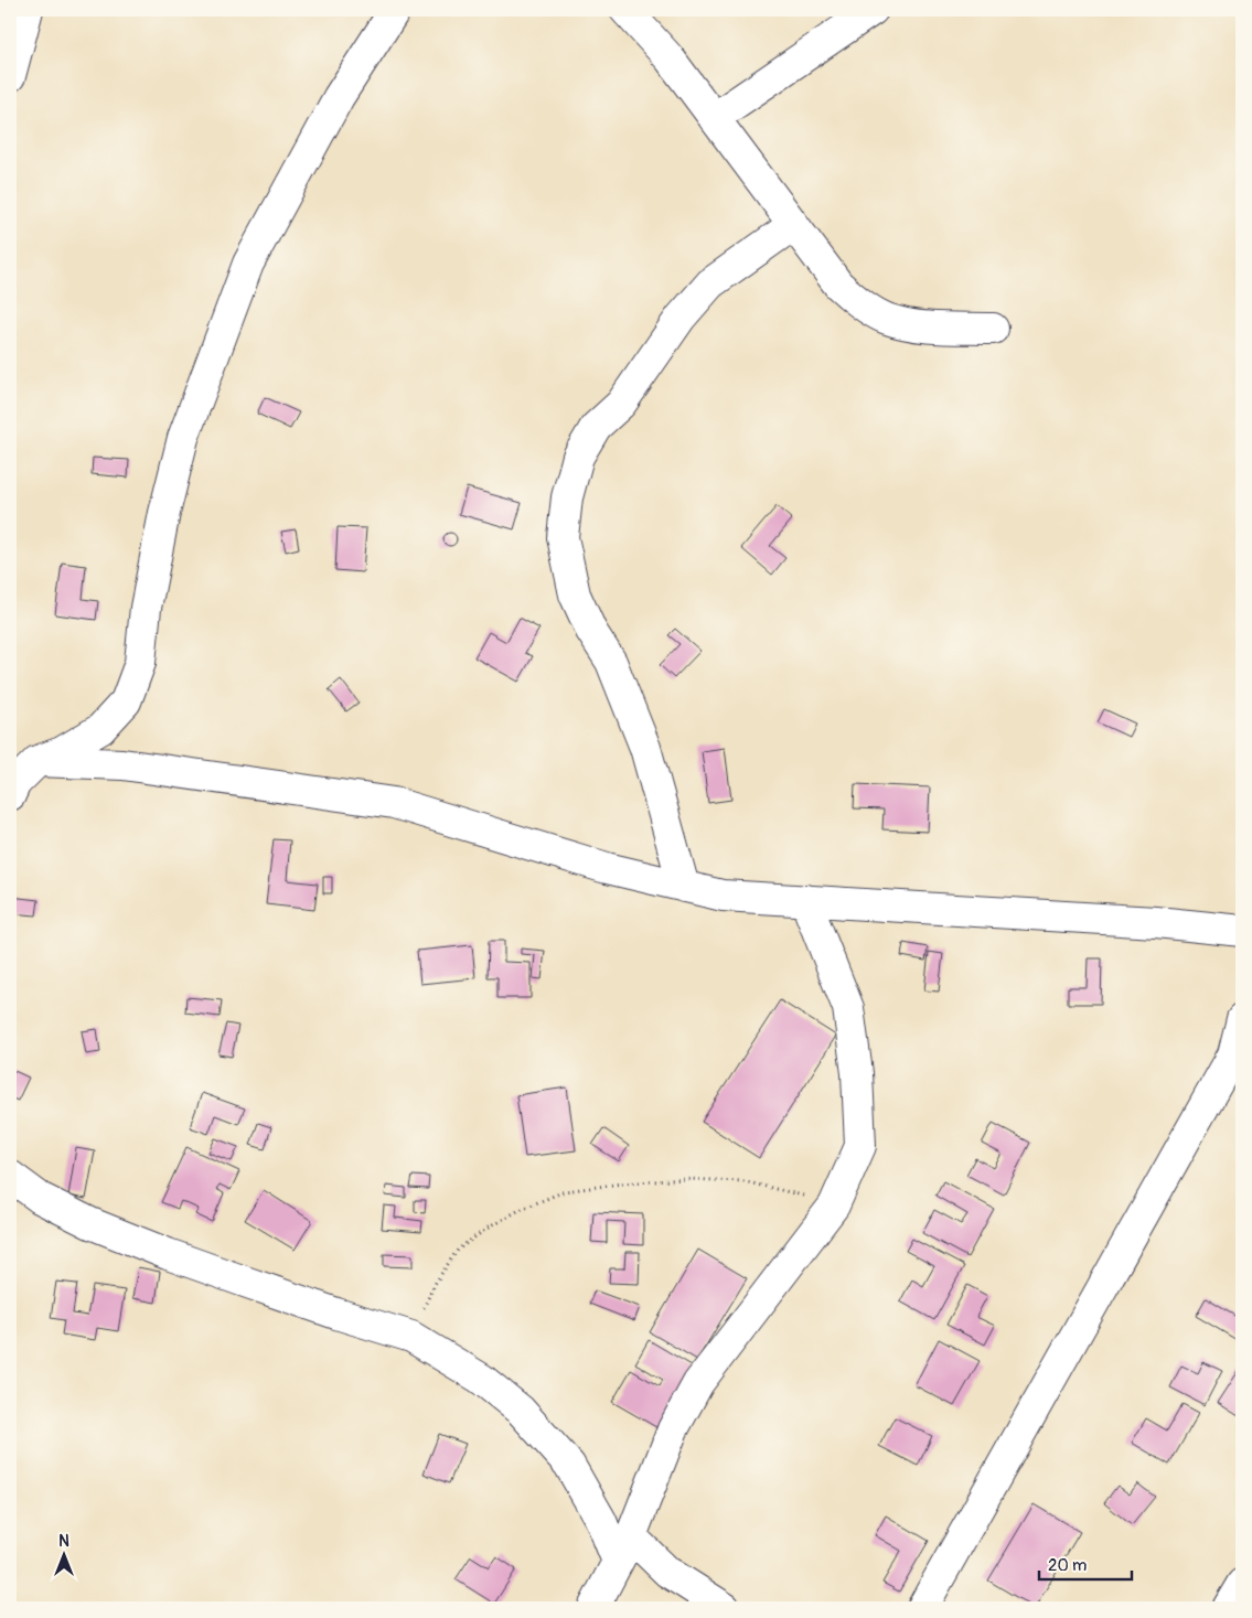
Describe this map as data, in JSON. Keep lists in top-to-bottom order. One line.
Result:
{"scale_bar":"20 m","north":"top"}
